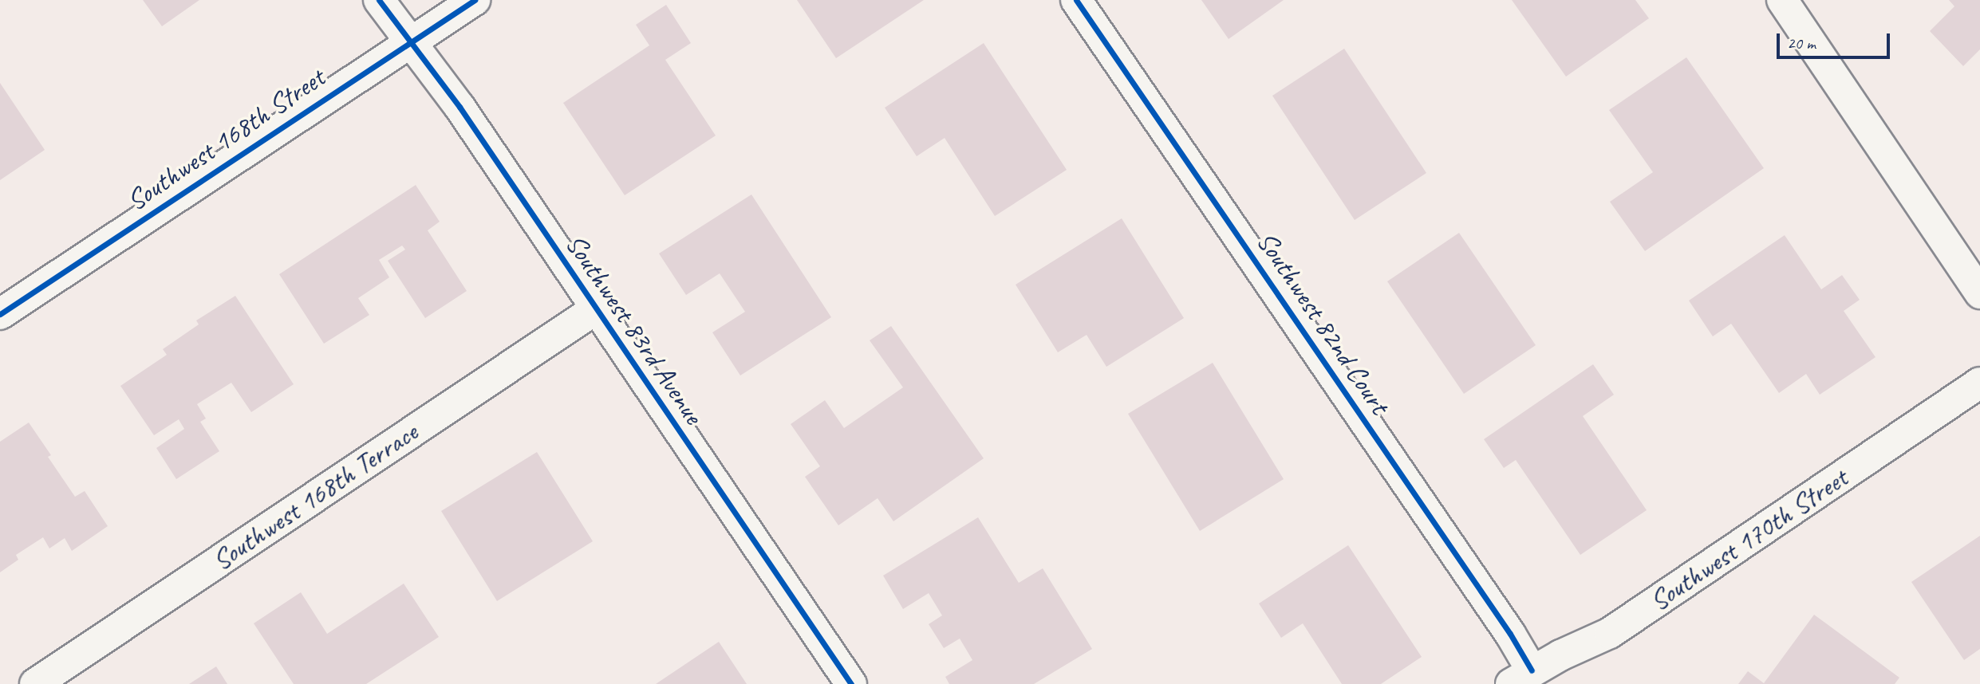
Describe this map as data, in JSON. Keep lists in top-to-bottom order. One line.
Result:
{"streets":{"street":["Southwest 168th Street","Southwest 82nd Court","Southwest 83rd Avenue","Southwest 168th Terrace","Southwest 170th Street"]},"crossings":[["Southwest 168th Street","Southwest 83rd Avenue"],["Southwest 82nd Court","Southwest 170th Street"],["Southwest 83rd Avenue","Southwest 168th Terrace"]],"scale_bar":"20 m"}
